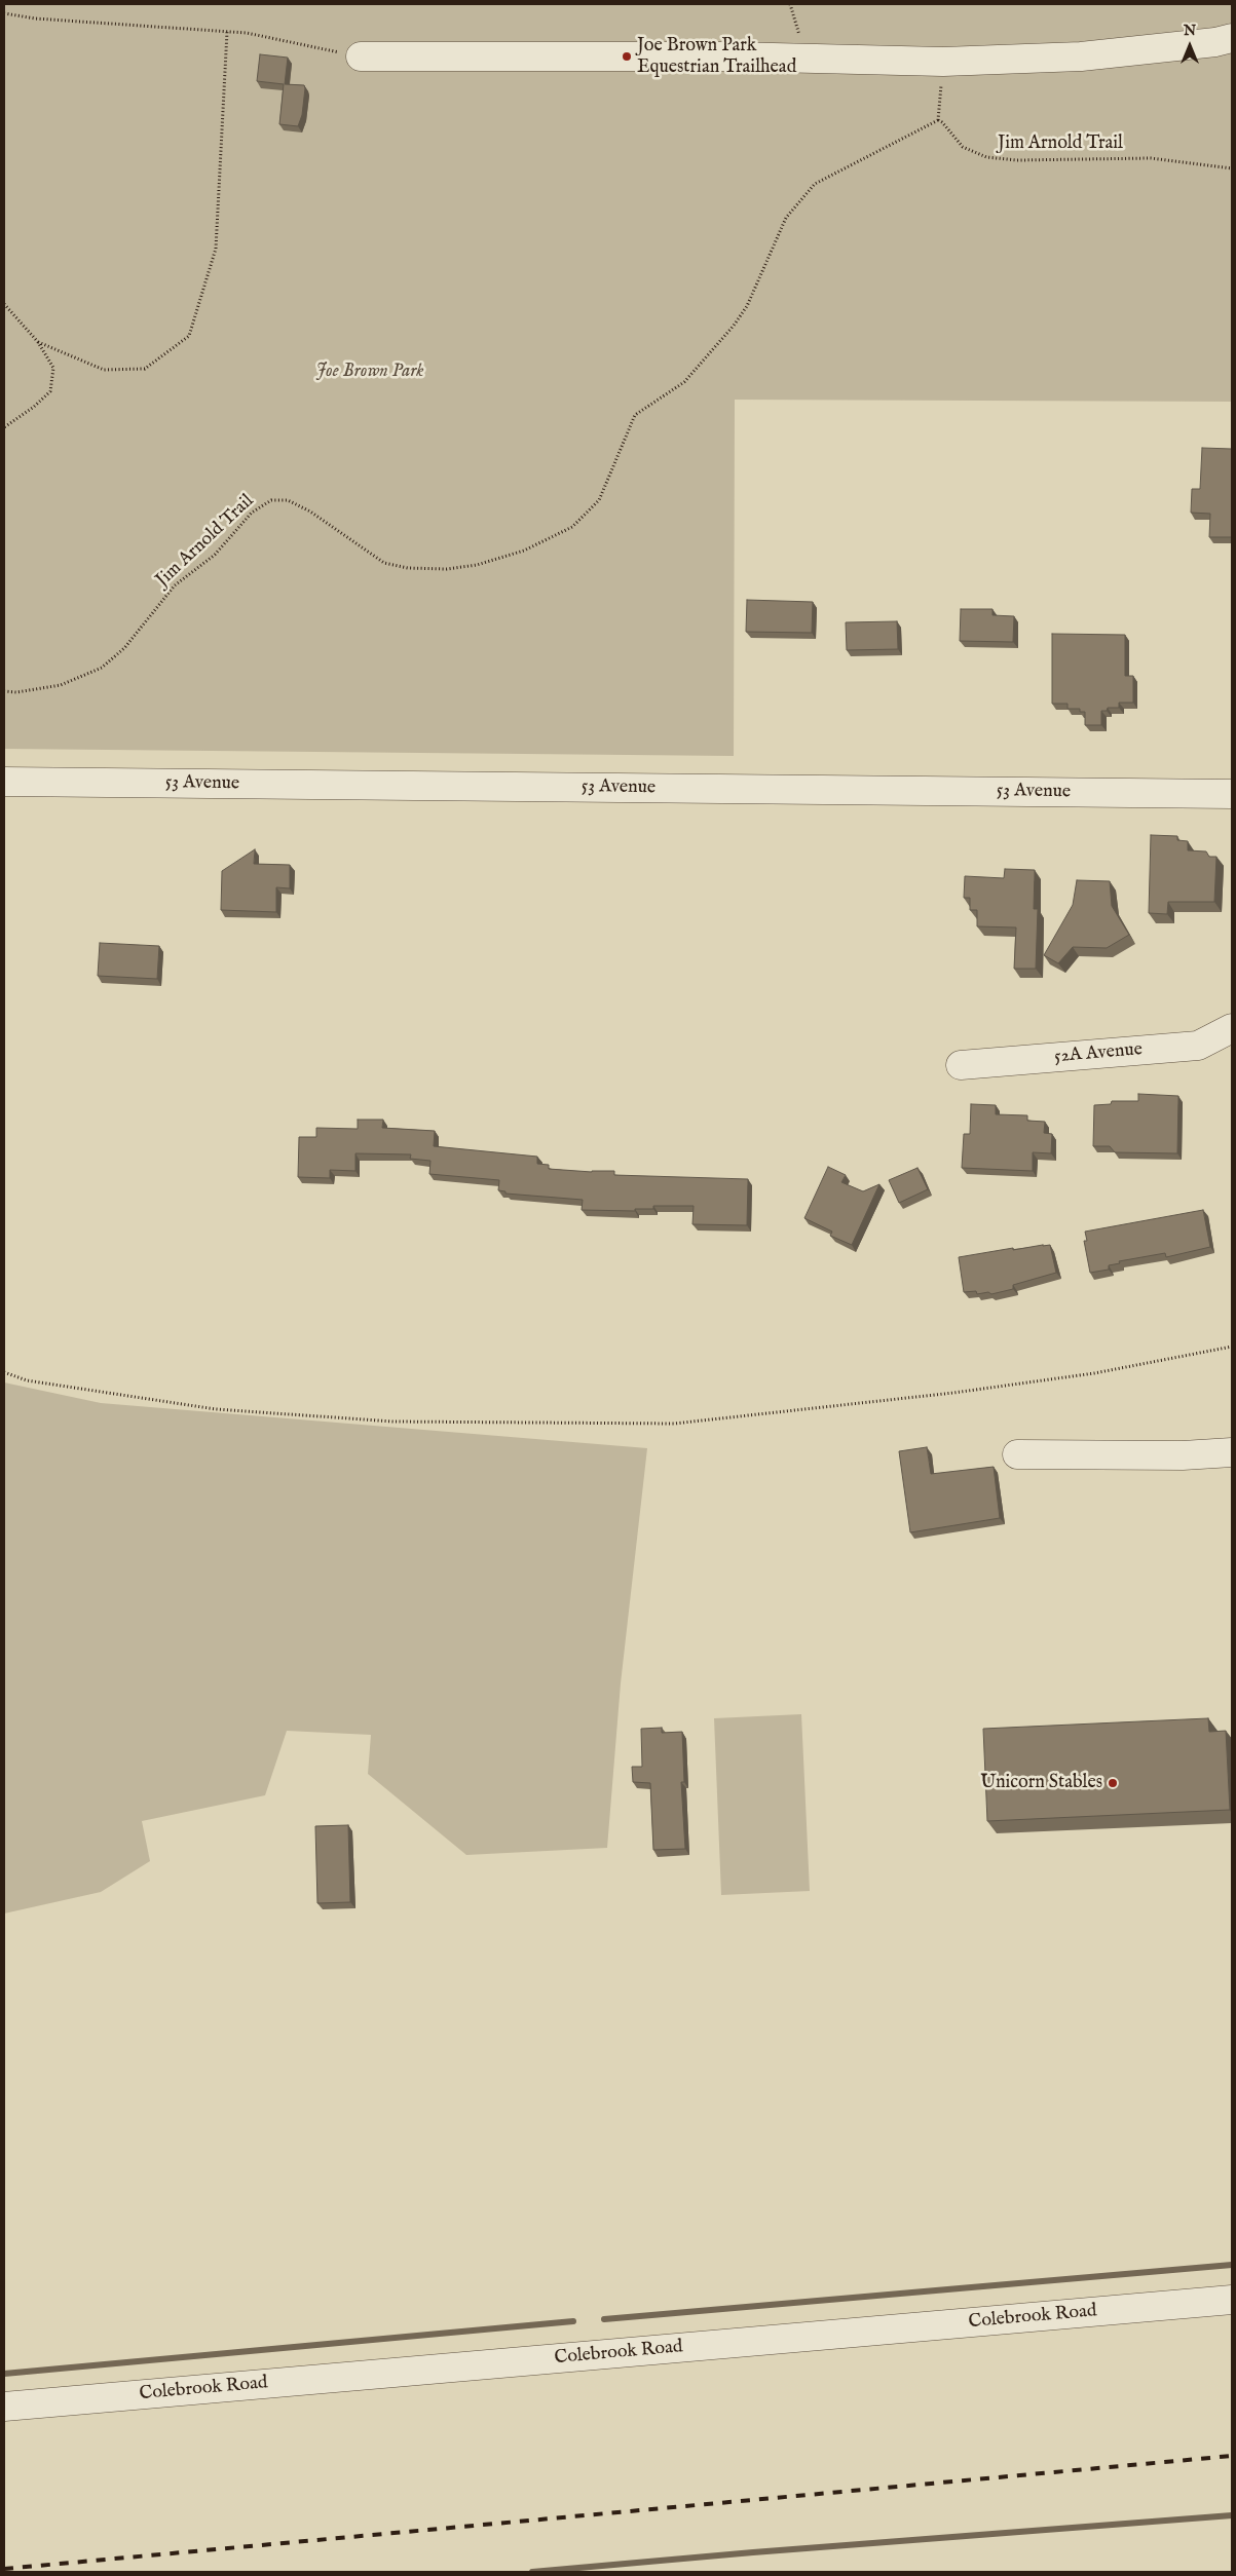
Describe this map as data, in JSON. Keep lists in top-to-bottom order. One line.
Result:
{"streets":{"street":["53 Avenue","52A Avenue","Colebrook Road"],"path":["Jim Arnold Trail"]},"parks":["Joe Brown Park"],"places":["Joe Brown Park Equestrian Trailhead","Unicorn Stables"],"north":"top"}
